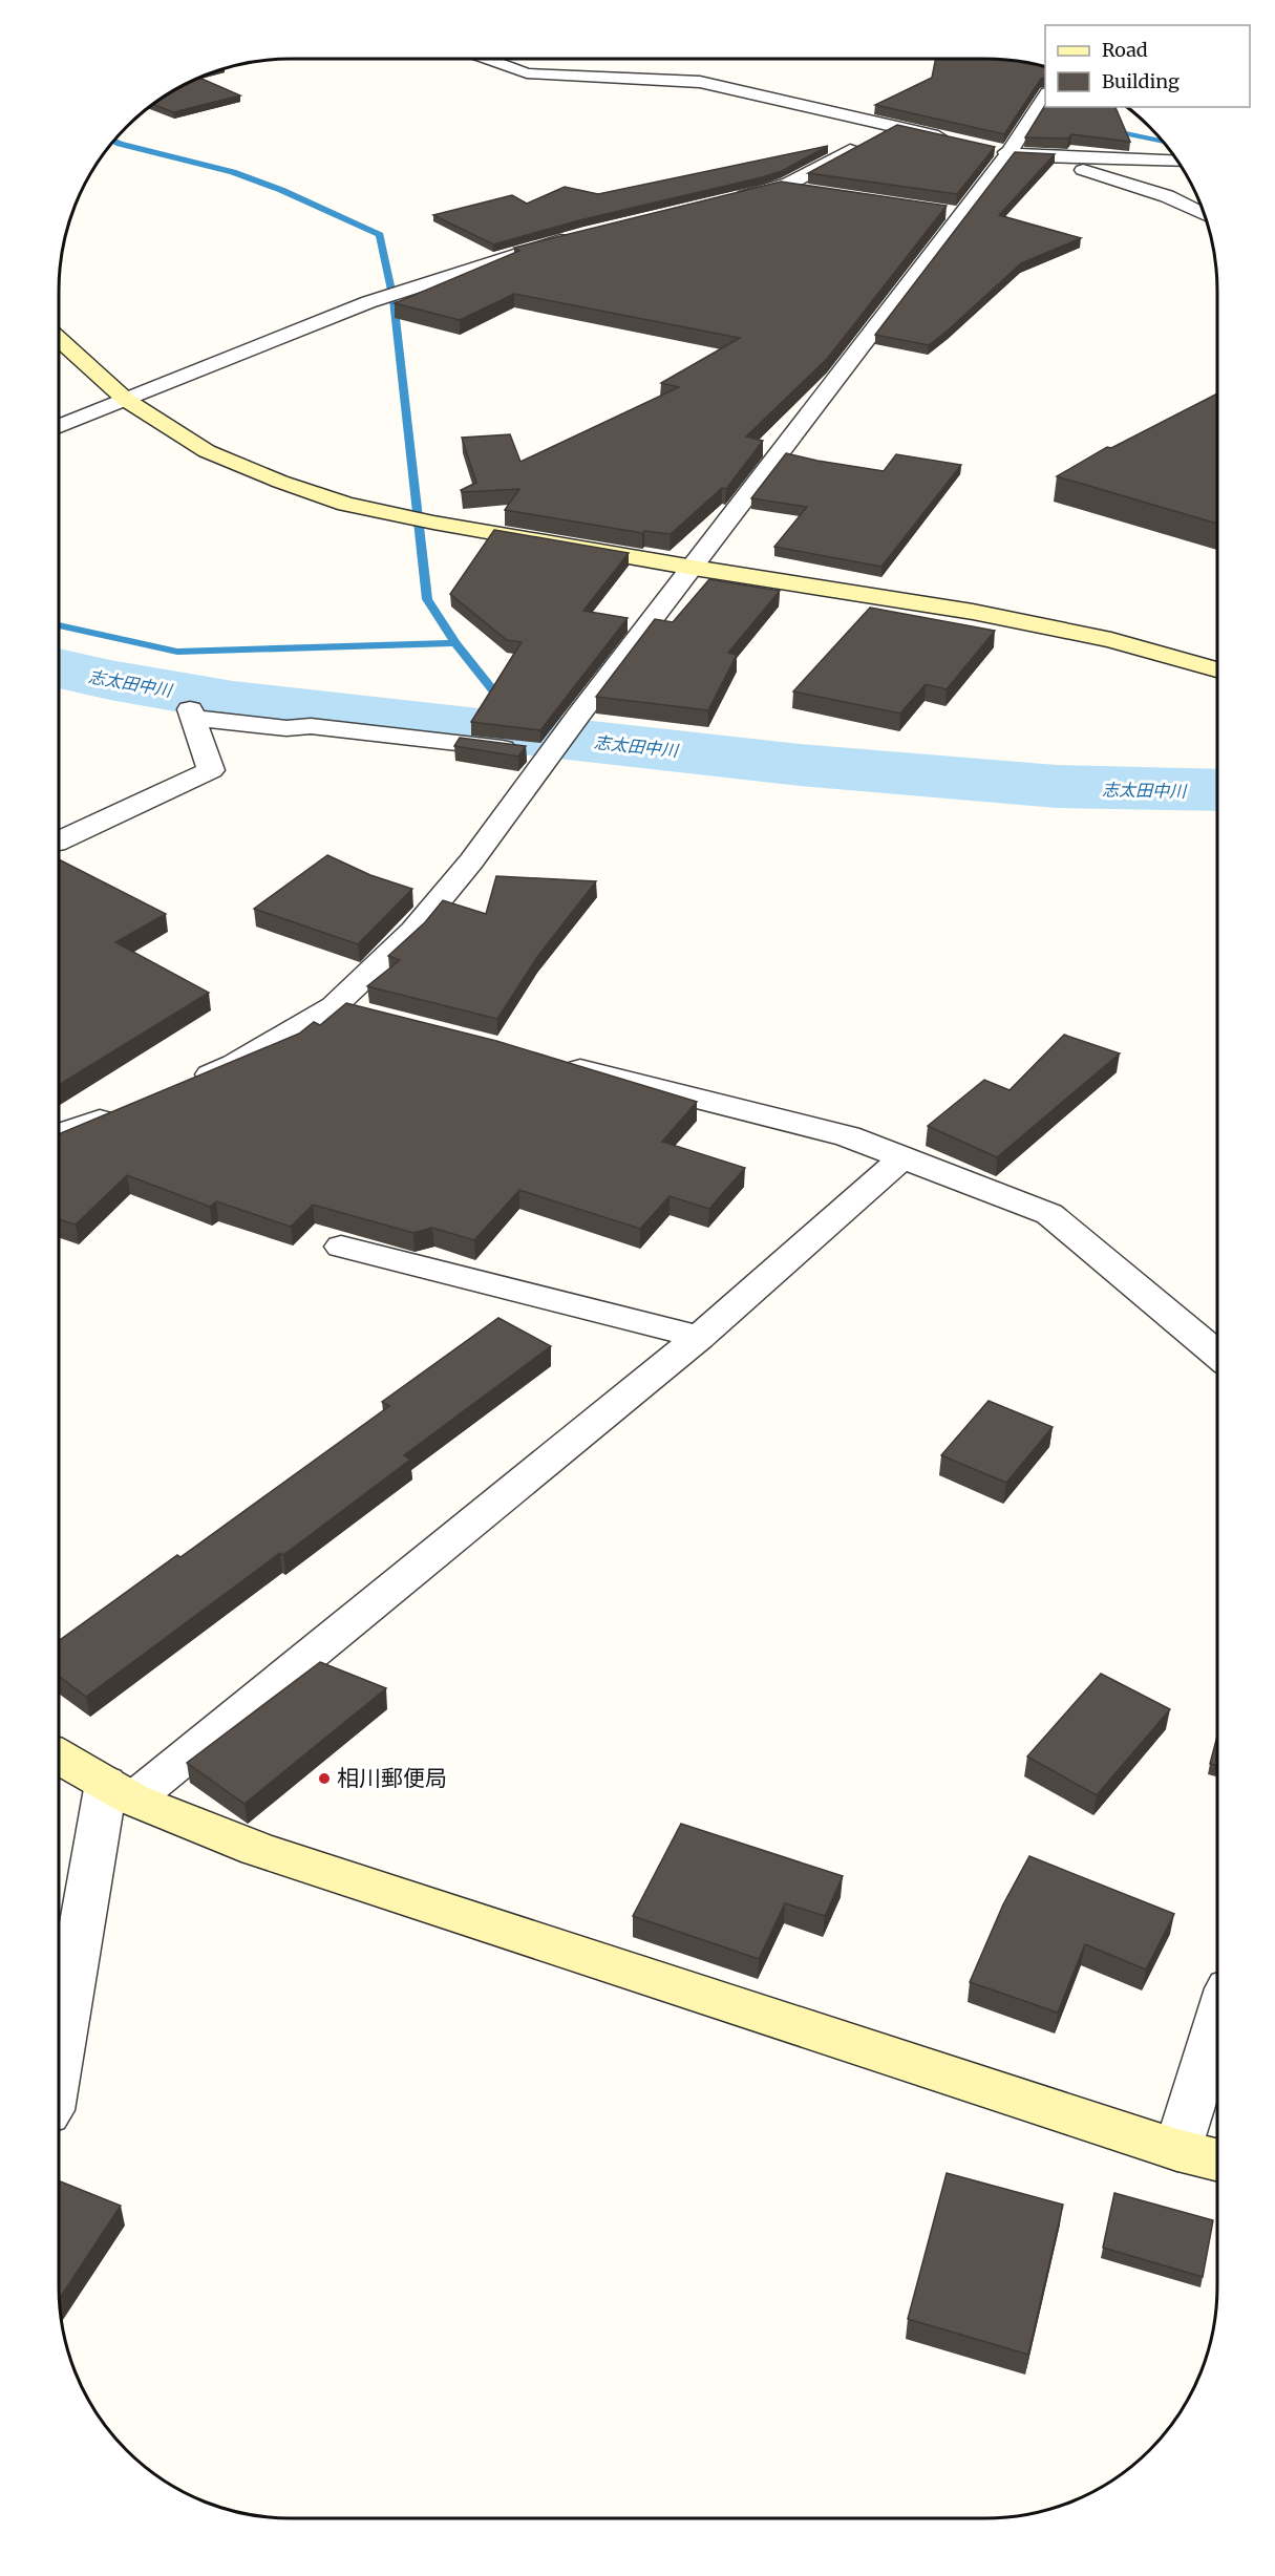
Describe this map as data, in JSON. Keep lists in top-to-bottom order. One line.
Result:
{"water":["志太田中川"],"places":["相川郵便局"],"legend":["Road","Building"]}
